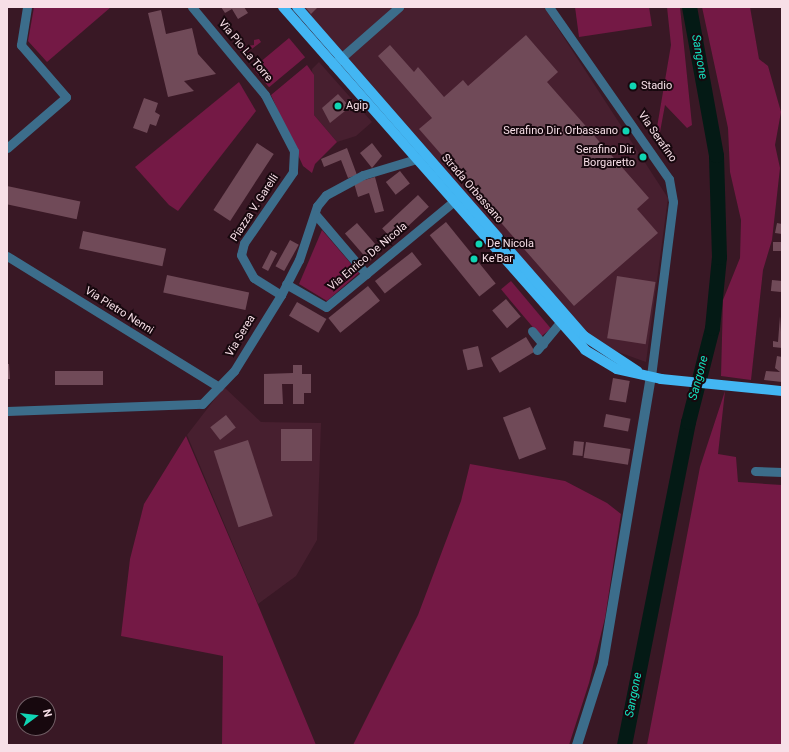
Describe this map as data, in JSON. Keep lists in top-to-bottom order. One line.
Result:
{"streets":{"main road":["Strada Orbassano"],"street":["Via Pio La Torre","Via Serafino","Piazza V. Garelli","Via Enrico De Nicola","Via Pietro Nenni","Via Serea"]},"crossings":[["Via Pio La Torre","Piazza V. Garelli"],["Via Serafino","Strada Orbassano"],["Strada Orbassano","Via Enrico De Nicola"],["Strada Orbassano","Via Serea"],["Piazza V. Garelli","Via Serea"],["Via Enrico De Nicola","Via Serea"],["Via Pietro Nenni","Via Serea"]],"water":["Sangone"],"places":["Stadio","Agip","Serafino Dir. Orbassano","Serafino Dir. Borgaretto","De Nicola","Ke'Bar"],"north":"right"}
